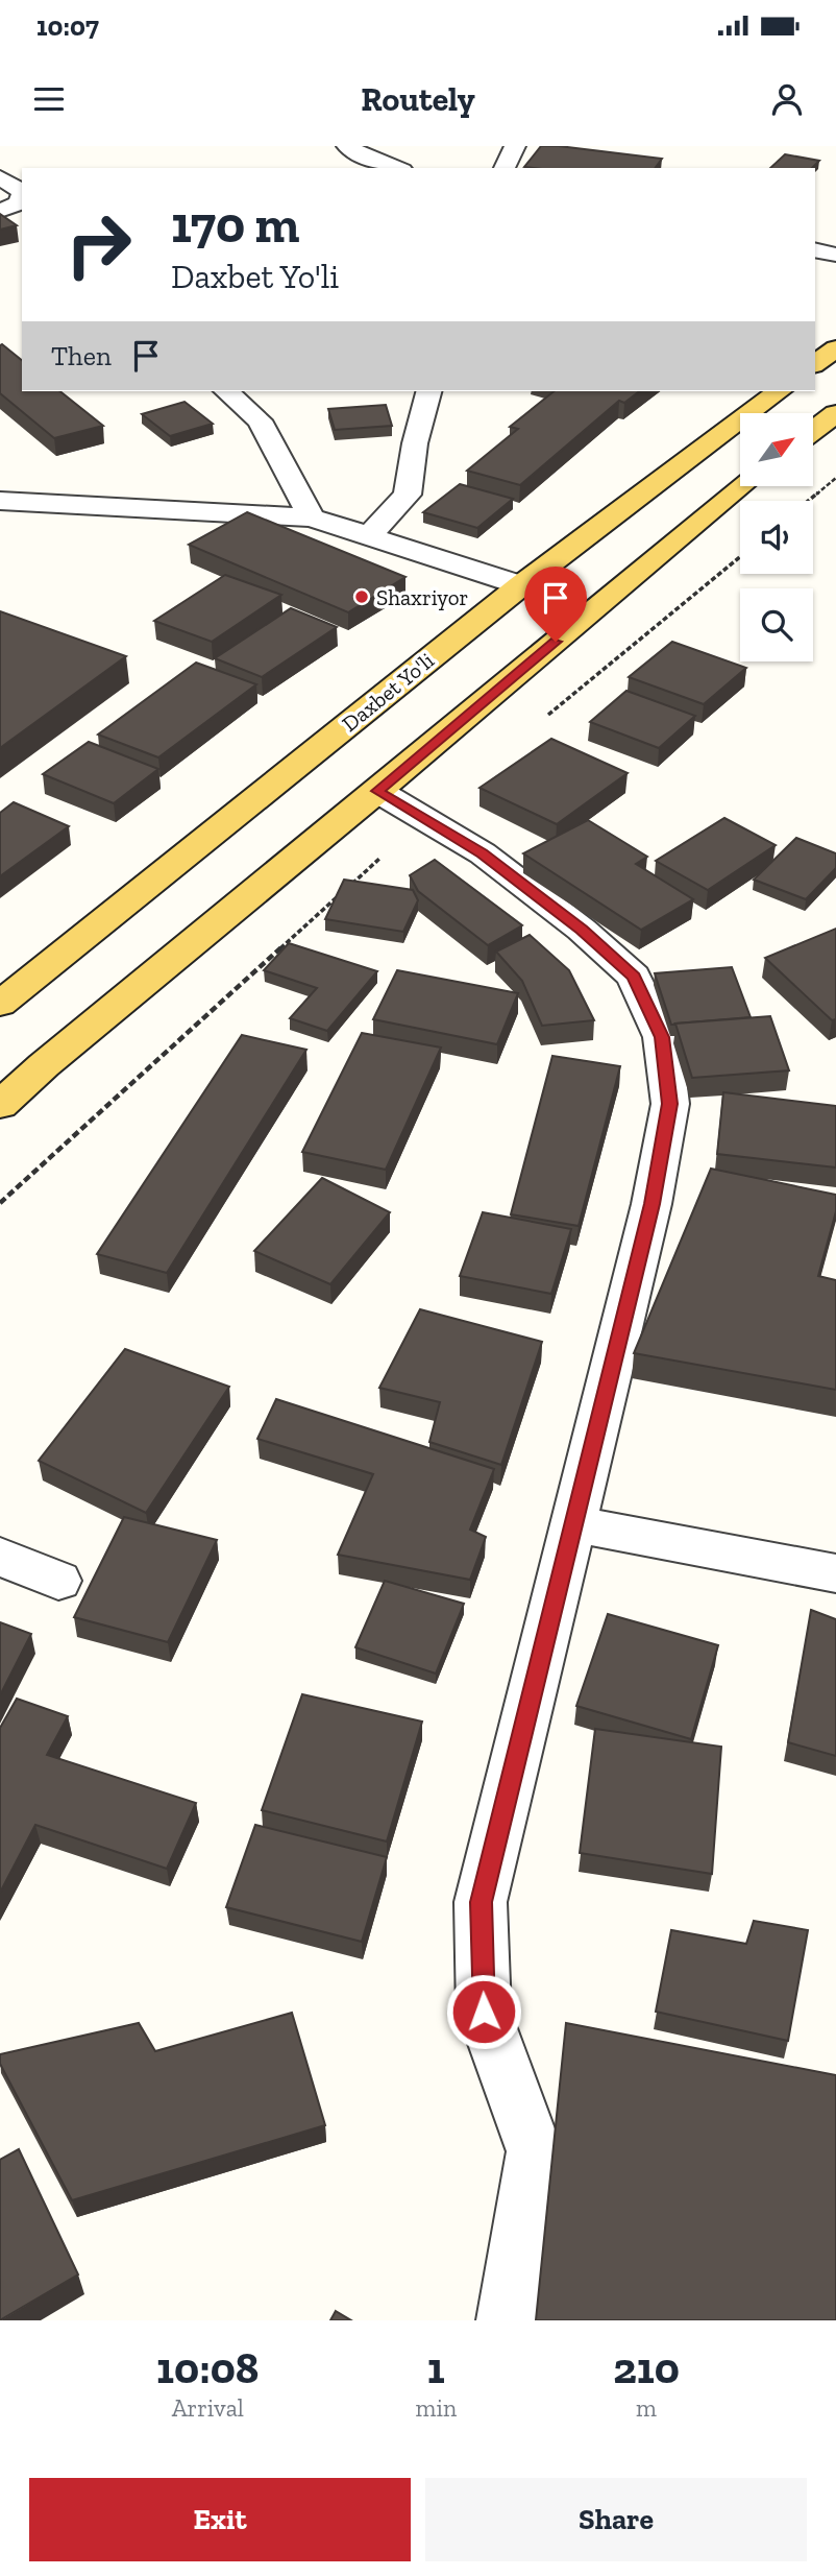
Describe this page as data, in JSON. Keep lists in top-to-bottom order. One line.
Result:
{"streets":{"main road":["Daxbet Yo'li"]},"places":["Shaxriyor"],"north":"top right","page":{"status":"10:07","header":"Routely","turn":["170 m","Daxbet Yo'li"],"then":"Then","eta":["10:08","Arrival","1","min","210","m"],"buttons":["Exit","Share"]}}
